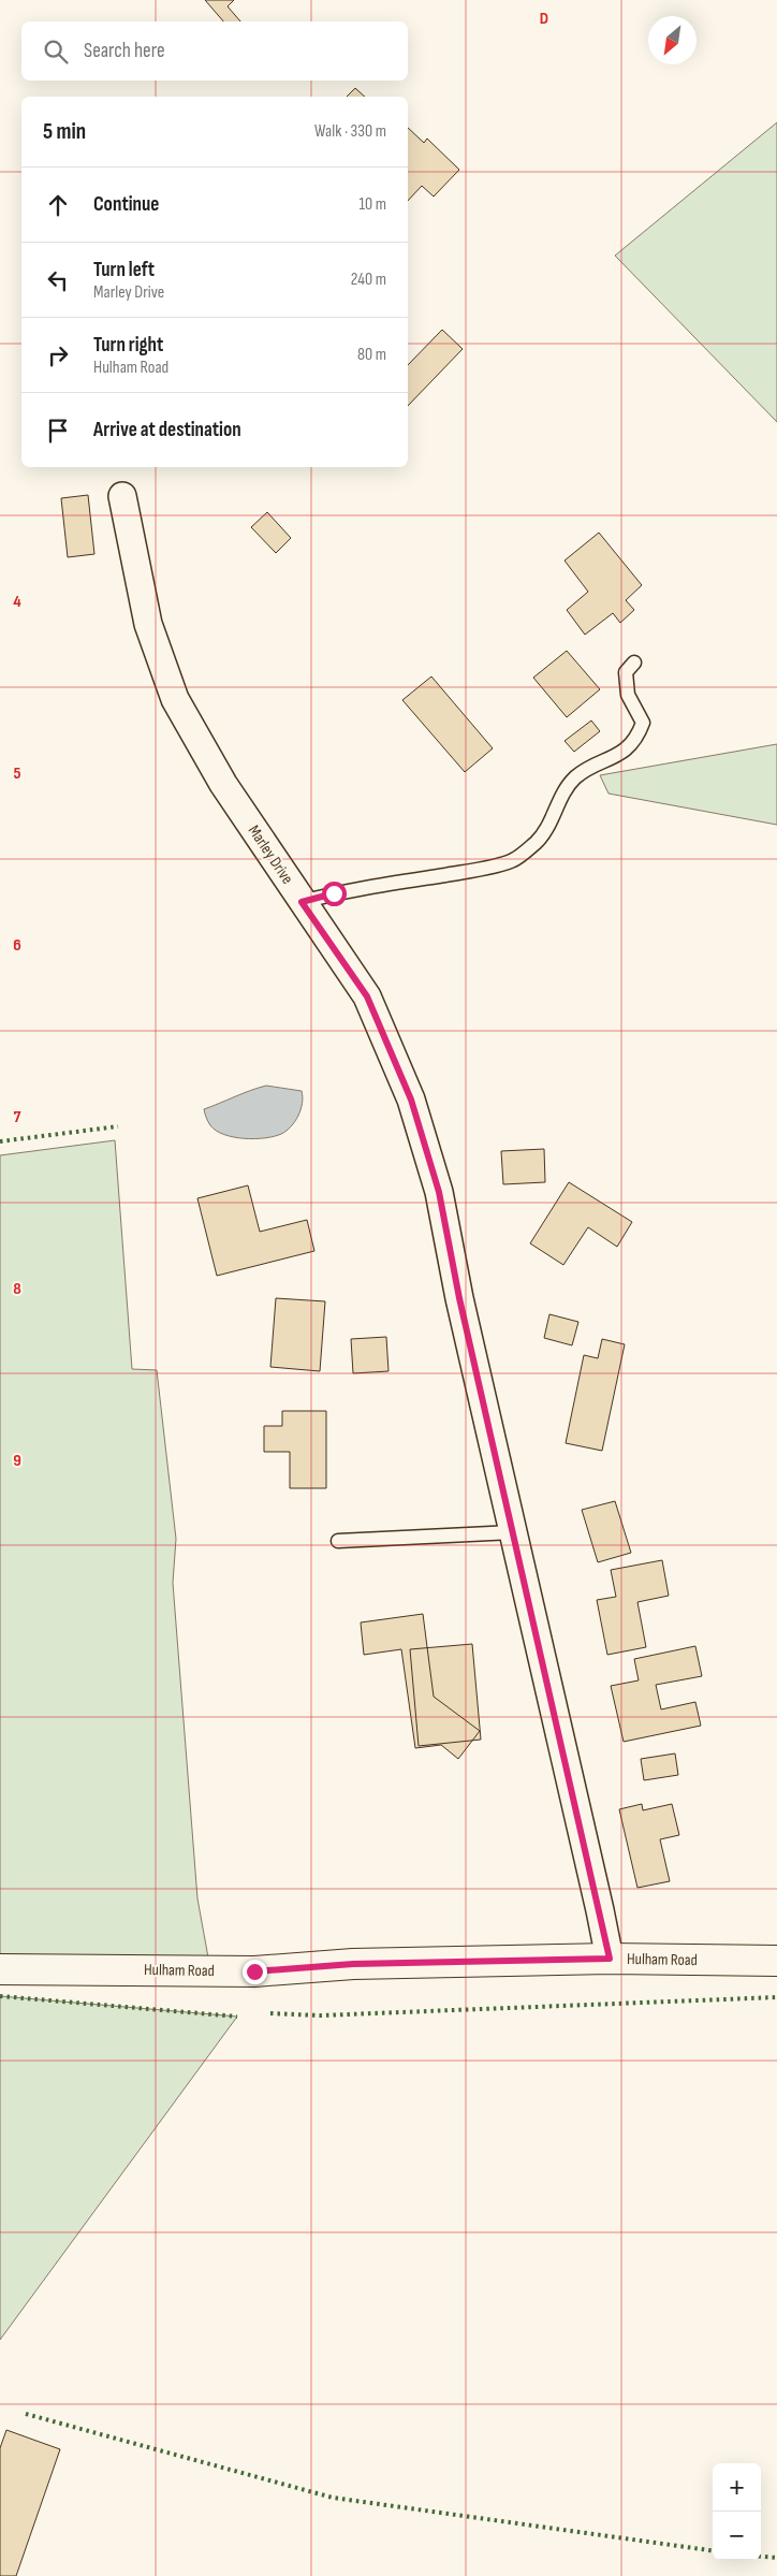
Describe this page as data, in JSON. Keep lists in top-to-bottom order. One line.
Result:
{"streets":{"street":["Marley Drive","Hulham Road"]},"crossings":[["Marley Drive","Hulham Road"]],"north":"bottom left","page":{"search":"Search here","heading":["5 min","Walk · 330 m"],"list":[["Continue","10 m"],["Turn left","Marley Drive","240 m"],["Turn right","Hulham Road","80 m"],"Arrive at destination"],"map_buttons":["+","−"]},"grid":{"columns":["D"],"rows":["4","5","6","7","8","9"]}}
